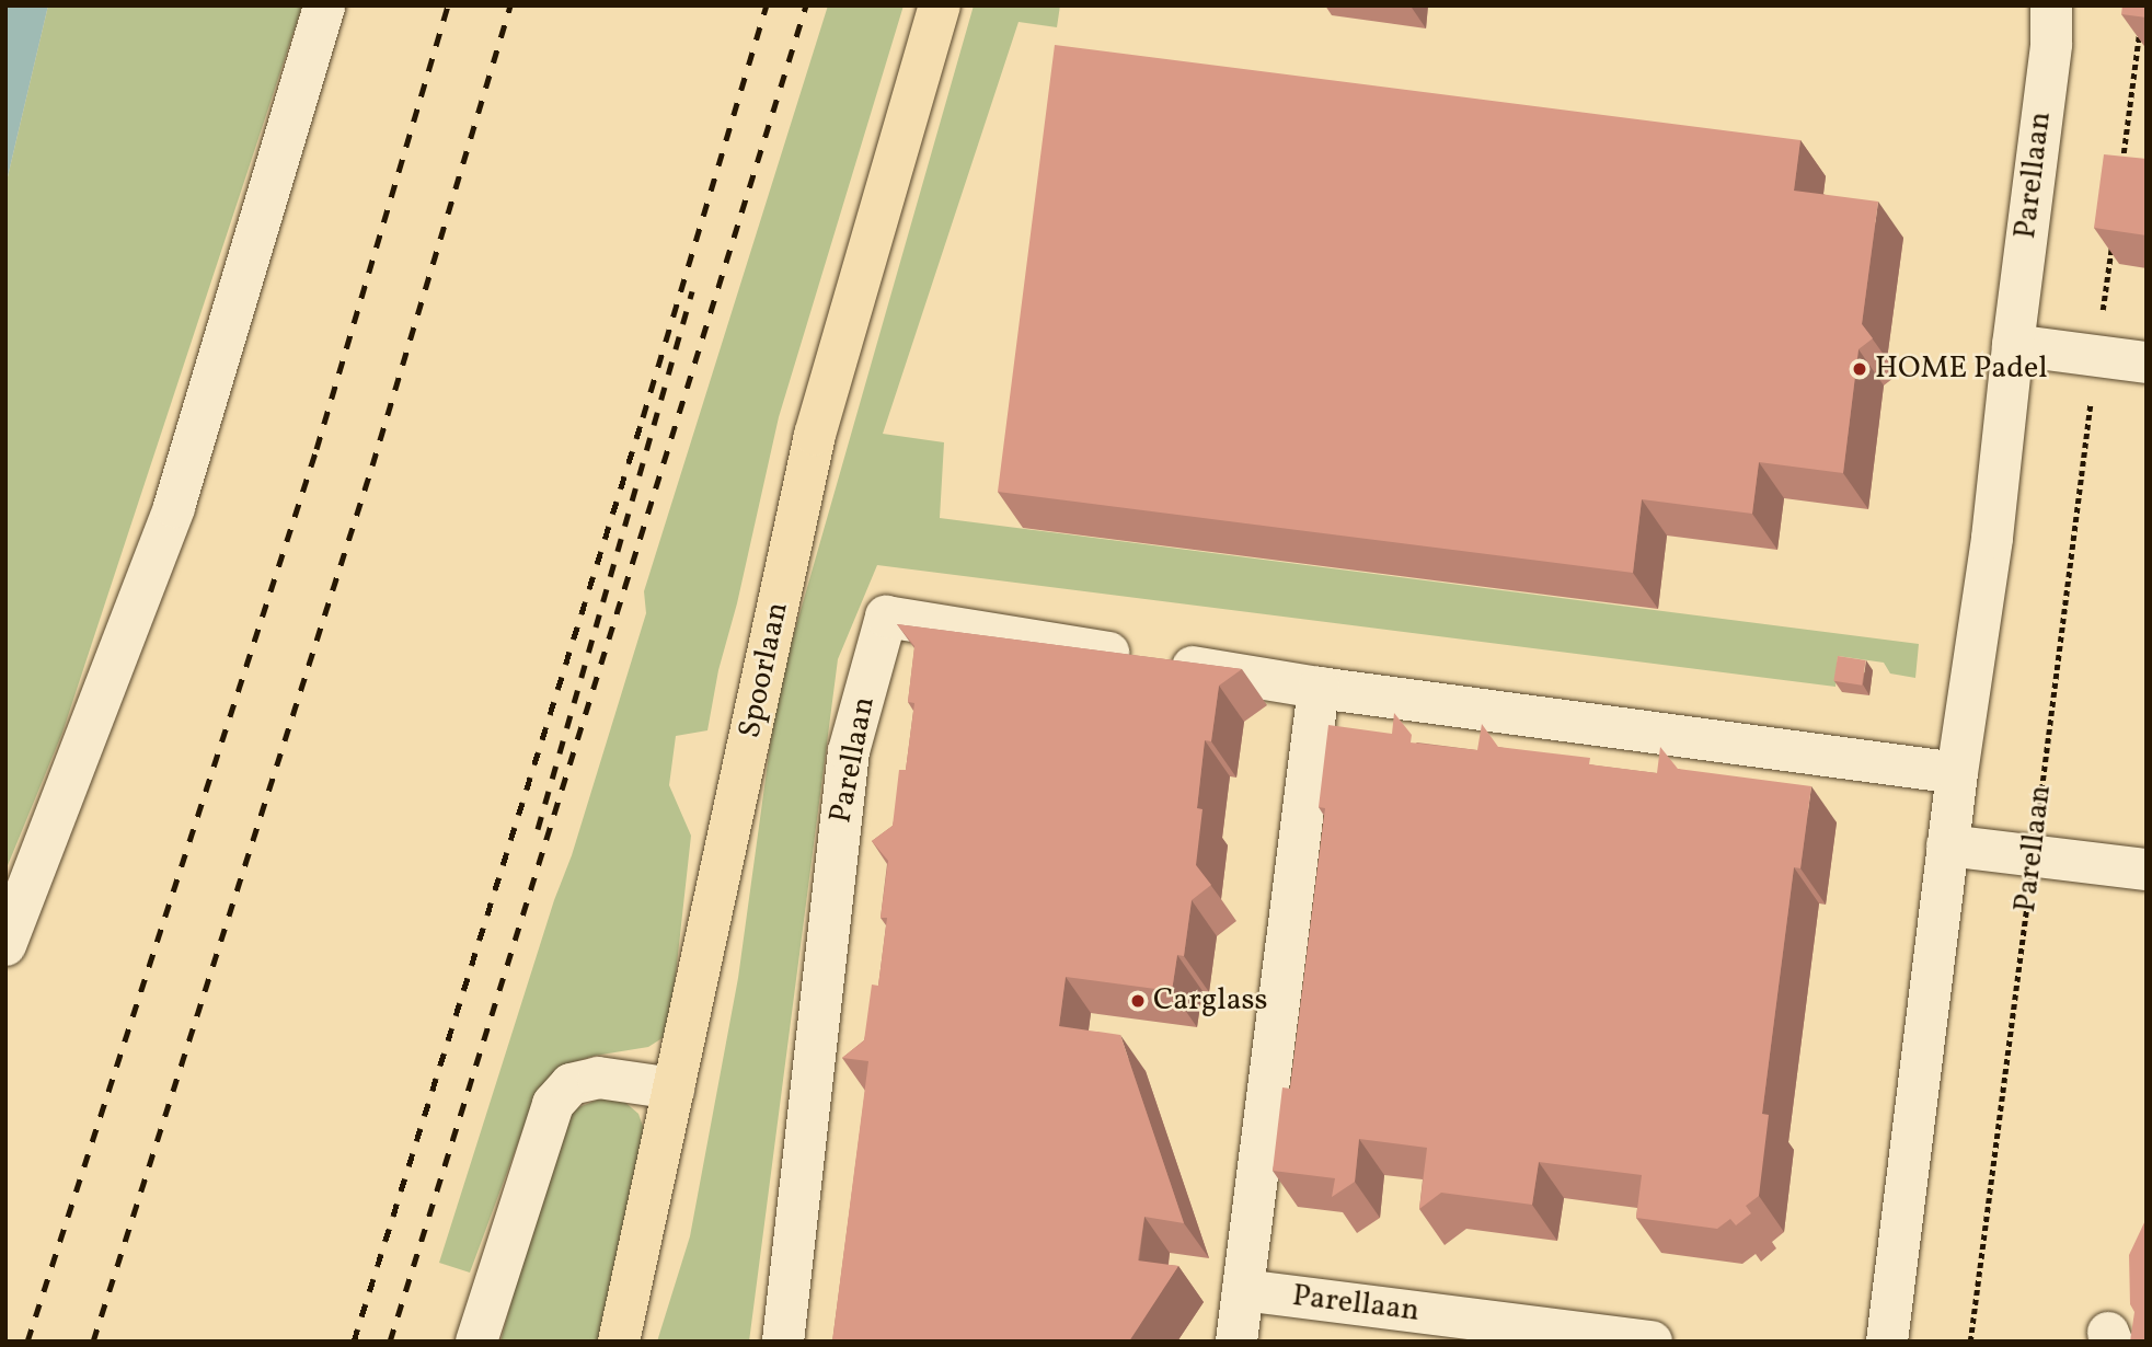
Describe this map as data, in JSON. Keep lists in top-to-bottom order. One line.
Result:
{"streets":{"main road":["Spoorlaan"],"street":["Parellaan"]},"places":["HOME Padel","Carglass"]}
